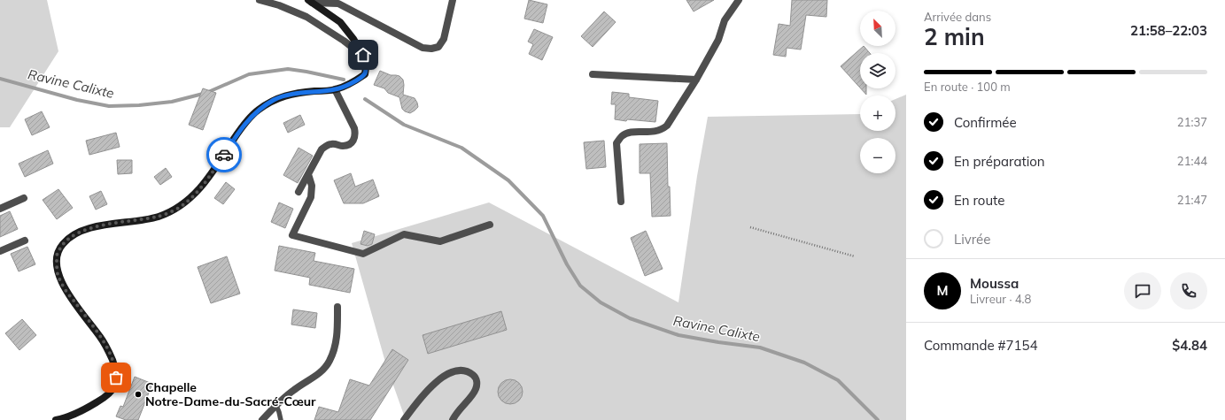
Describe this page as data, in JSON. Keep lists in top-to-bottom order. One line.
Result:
{"water":["Ravine Calixte"],"places":["Chapelle Notre-Dame-du-Sacré-Cœur"],"north":"top left","page":{"heading":["2 min","Arrivée dans","21:58–22:03"],"panel":["Moussa","Livreur · 4.8","Commande #7154","$4.84"],"map_buttons":["+","−"],"bar":"En route · 100 m","list":[["Confirmée","21:37"],["En préparation","21:44"],["En route","21:47"],"Livrée"],"round":"M"}}
